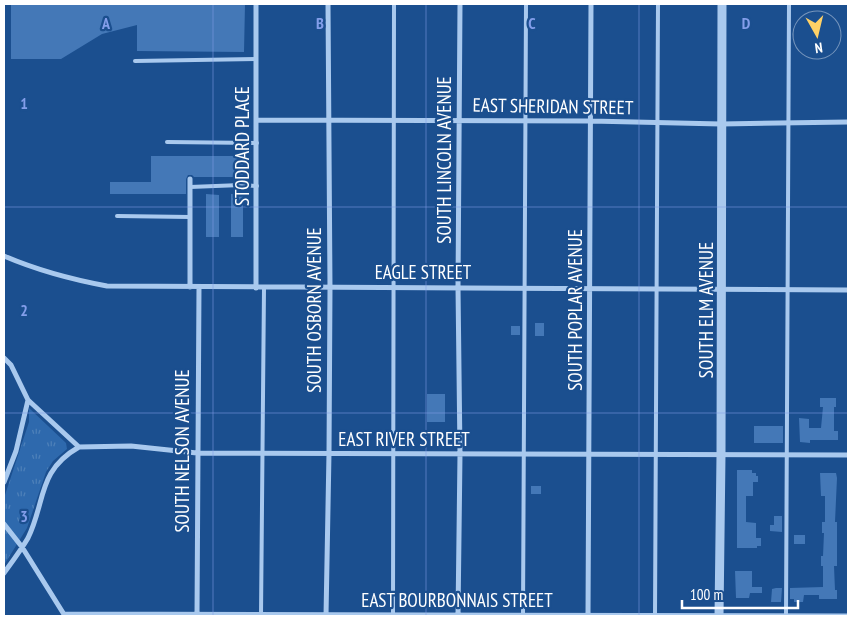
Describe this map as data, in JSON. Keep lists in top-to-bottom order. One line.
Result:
{"streets":{"street":["EAST SHERIDAN STREET","STODDARD PLACE","SOUTH LINCOLN AVENUE","EAGLE STREET","SOUTH OSBORN AVENUE","SOUTH POPLAR AVENUE","SOUTH ELM AVENUE","EAST RIVER STREET","SOUTH NELSON AVENUE","EAST BOURBONNAIS STREET"]},"crossings":[["EAST SHERIDAN STREET","STODDARD PLACE"],["EAST SHERIDAN STREET","SOUTH LINCOLN AVENUE"],["EAST SHERIDAN STREET","SOUTH OSBORN AVENUE"],["EAST SHERIDAN STREET","SOUTH POPLAR AVENUE"],["EAST SHERIDAN STREET","SOUTH ELM AVENUE"],["STODDARD PLACE","EAGLE STREET"],["SOUTH LINCOLN AVENUE","EAGLE STREET"],["SOUTH LINCOLN AVENUE","EAST RIVER STREET"],["SOUTH LINCOLN AVENUE","EAST BOURBONNAIS STREET"],["EAGLE STREET","SOUTH OSBORN AVENUE"],["EAGLE STREET","SOUTH POPLAR AVENUE"],["EAGLE STREET","SOUTH ELM AVENUE"],["EAGLE STREET","SOUTH NELSON AVENUE"],["SOUTH OSBORN AVENUE","EAST RIVER STREET"],["SOUTH OSBORN AVENUE","EAST BOURBONNAIS STREET"],["SOUTH POPLAR AVENUE","EAST RIVER STREET"],["SOUTH POPLAR AVENUE","EAST BOURBONNAIS STREET"],["SOUTH ELM AVENUE","EAST RIVER STREET"],["SOUTH ELM AVENUE","EAST BOURBONNAIS STREET"],["EAST RIVER STREET","SOUTH NELSON AVENUE"],["SOUTH NELSON AVENUE","EAST BOURBONNAIS STREET"]],"scale_bar":"100 m","north":"bottom","grid":{"columns":["A","B","C","D"],"rows":["1","2","3"]}}
